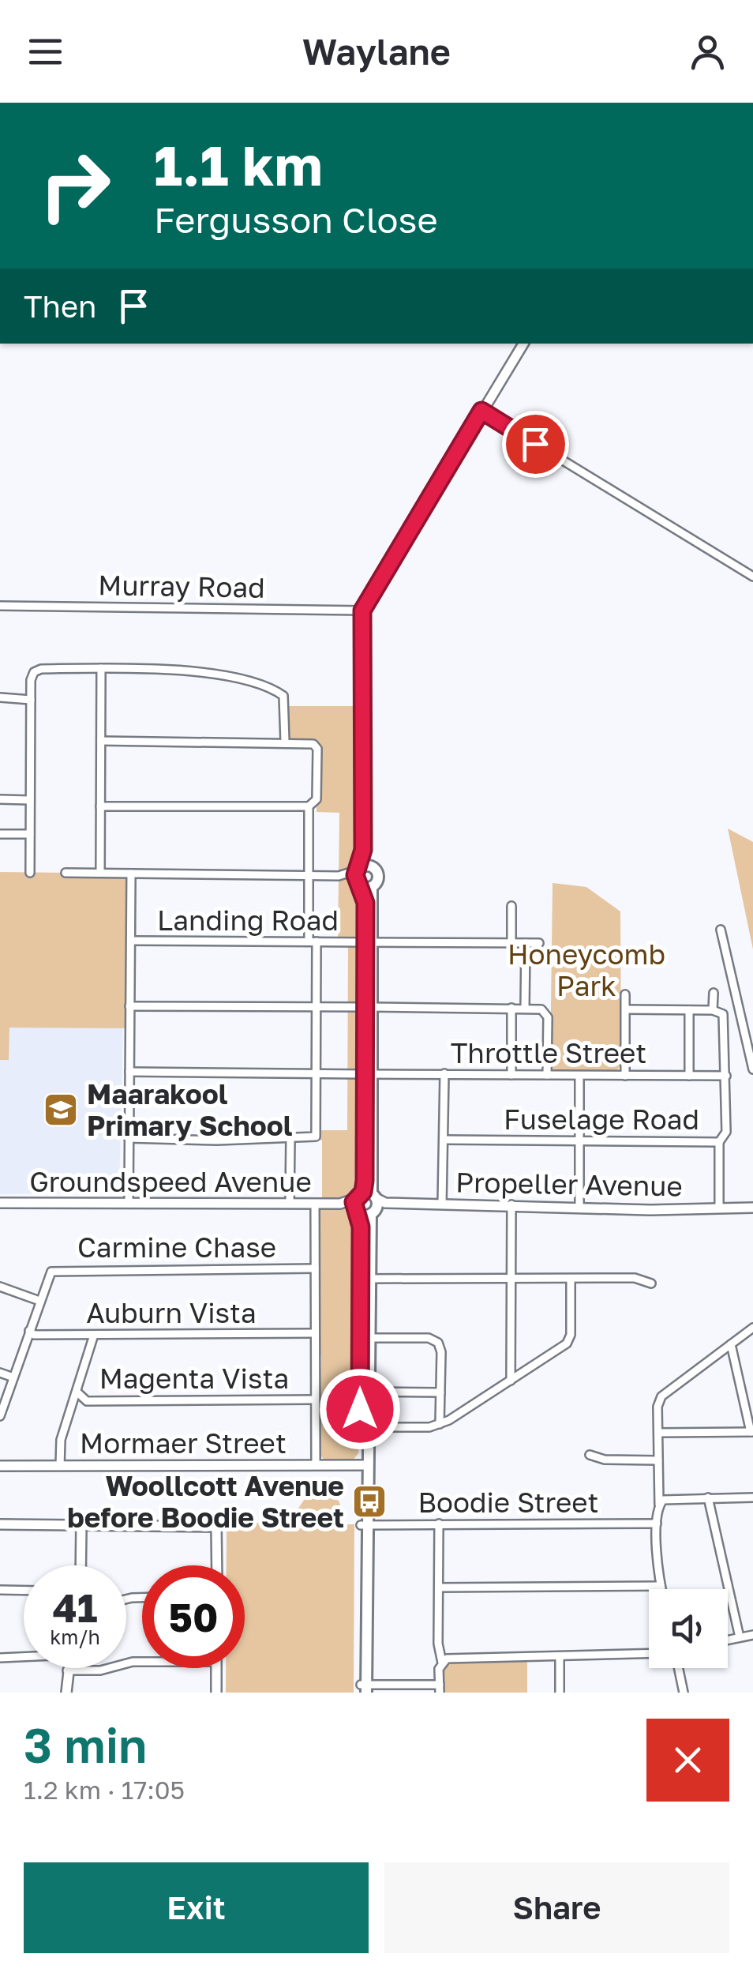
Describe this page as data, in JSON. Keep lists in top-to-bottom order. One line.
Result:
{"streets":{"street":["Murray Road","Landing Road","Throttle Street","Fuselage Road","Groundspeed Avenue","Propeller Avenue","Carmine Chase","Auburn Vista","Magenta Vista","Mormaer Street","Boodie Street"]},"crossings":[["Throttle Street","Fuselage Road"],["Groundspeed Avenue","Propeller Avenue"],["Carmine Chase","Auburn Vista"]],"parks":["Honeycomb Park"],"places":{"school or university":["Maarakool Primary School"],"bus stop":["Woollcott Avenue before Boodie Street"]},"page":{"header":"Waylane","turn":["1.1 km","Fergusson Close"],"then":"Then","speed":"41 km/h","limit":"50","heading":["3 min","1.2 km · 17:05"],"buttons":["Exit","Share"]}}
